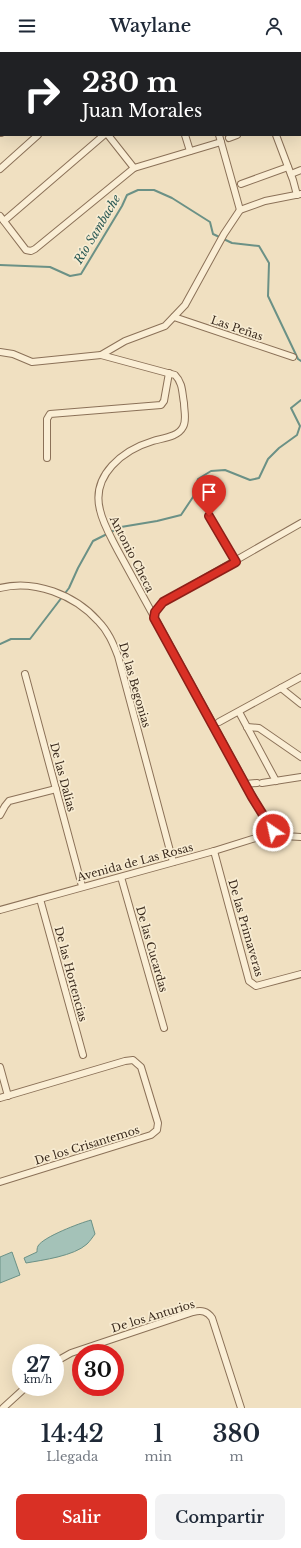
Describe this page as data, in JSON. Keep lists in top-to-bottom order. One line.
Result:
{"streets":{"street":["Las Peñas","Antonio Checa","De las Begonias","De las Dalias","Avenida de Las Rosas","De las Primaveras","De las Cucardas","De las Hortencias","De los Crisantemos","De los Anturios"]},"crossings":[["Antonio Checa","Avenida de Las Rosas"],["De las Begonias","Avenida de Las Rosas"],["De las Dalias","Avenida de Las Rosas"],["Avenida de Las Rosas","De las Primaveras"],["Avenida de Las Rosas","De las Cucardas"],["Avenida de Las Rosas","De las Hortencias"]],"water":["Río Sambache"],"page":{"header":"Waylane","turn":["230 m","Juan Morales"],"speed":"27 km/h","limit":"30","eta":["14:42","Llegada","1","min","380","m"],"buttons":["Salir","Compartir"]}}
